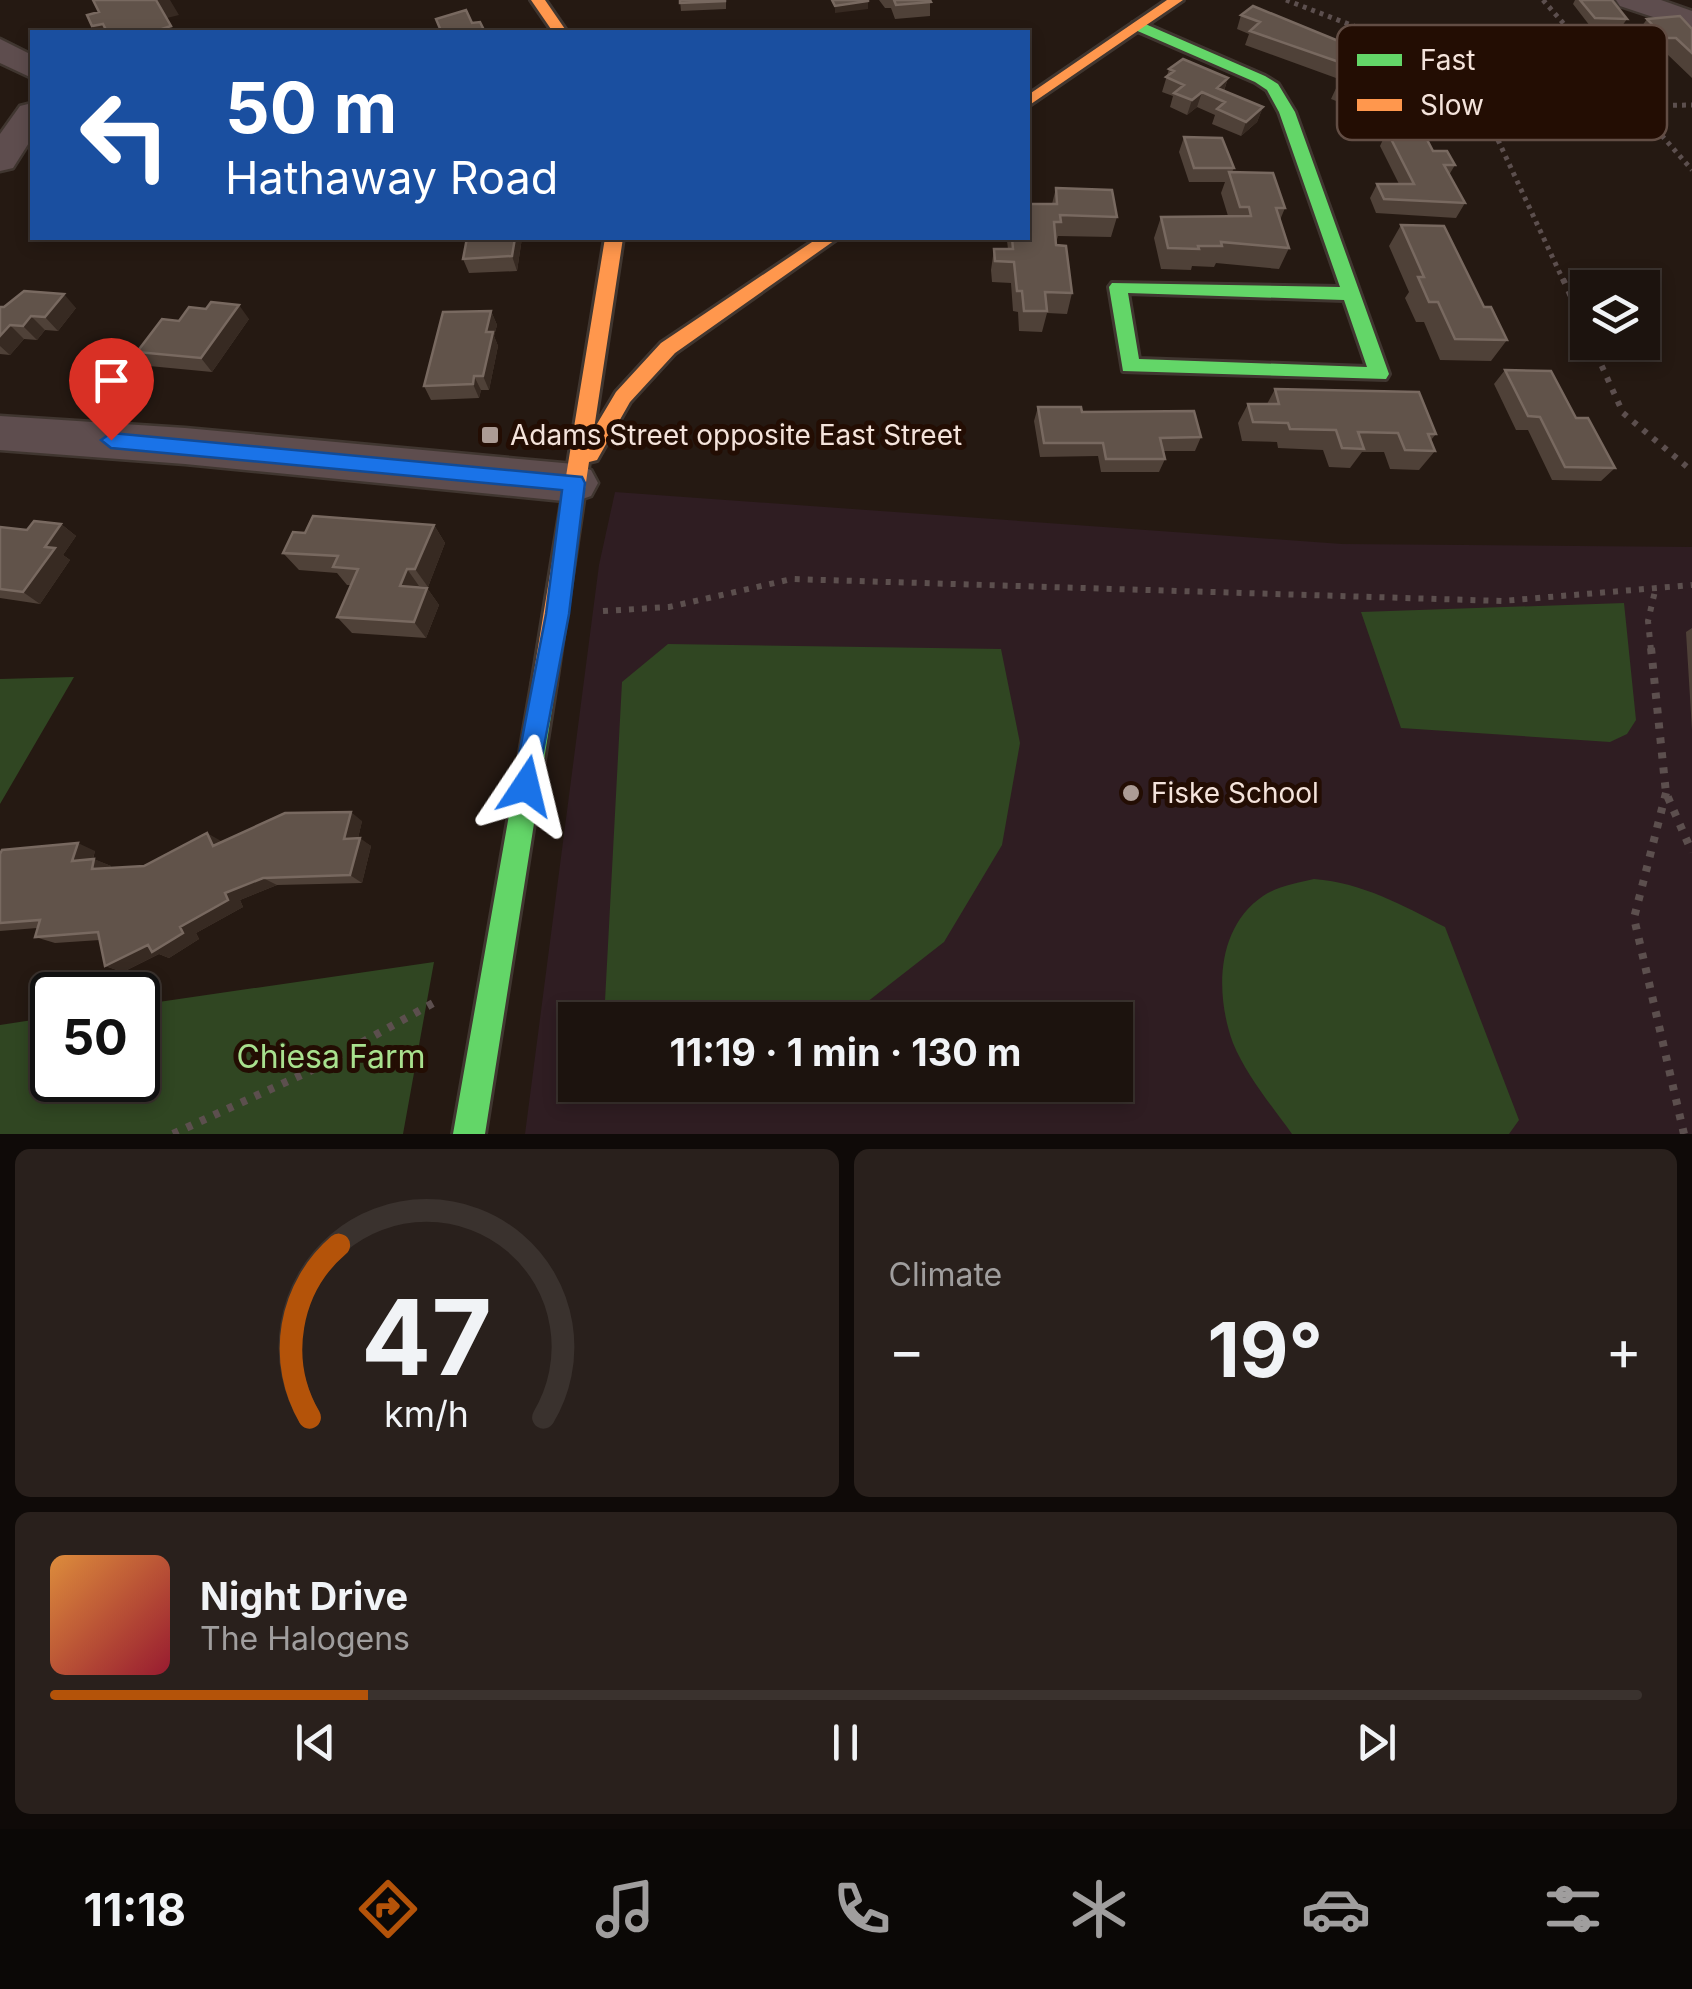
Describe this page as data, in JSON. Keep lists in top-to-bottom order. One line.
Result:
{"parks":["Chiesa Farm"],"places":{"transit":["Adams Street opposite East Street"],"other":["Fiske School"]},"legend":["Fast","Slow"],"page":{"turn":["50 m","Hathaway Road"],"limit":"50","trip":"11:19 · 1 min · 130 m","tile":"Climate","heat":["−","19°","+"],"song":["Night Drive","The Halogens"],"tabs":"11:18","gauge":["47","km/h"]}}
